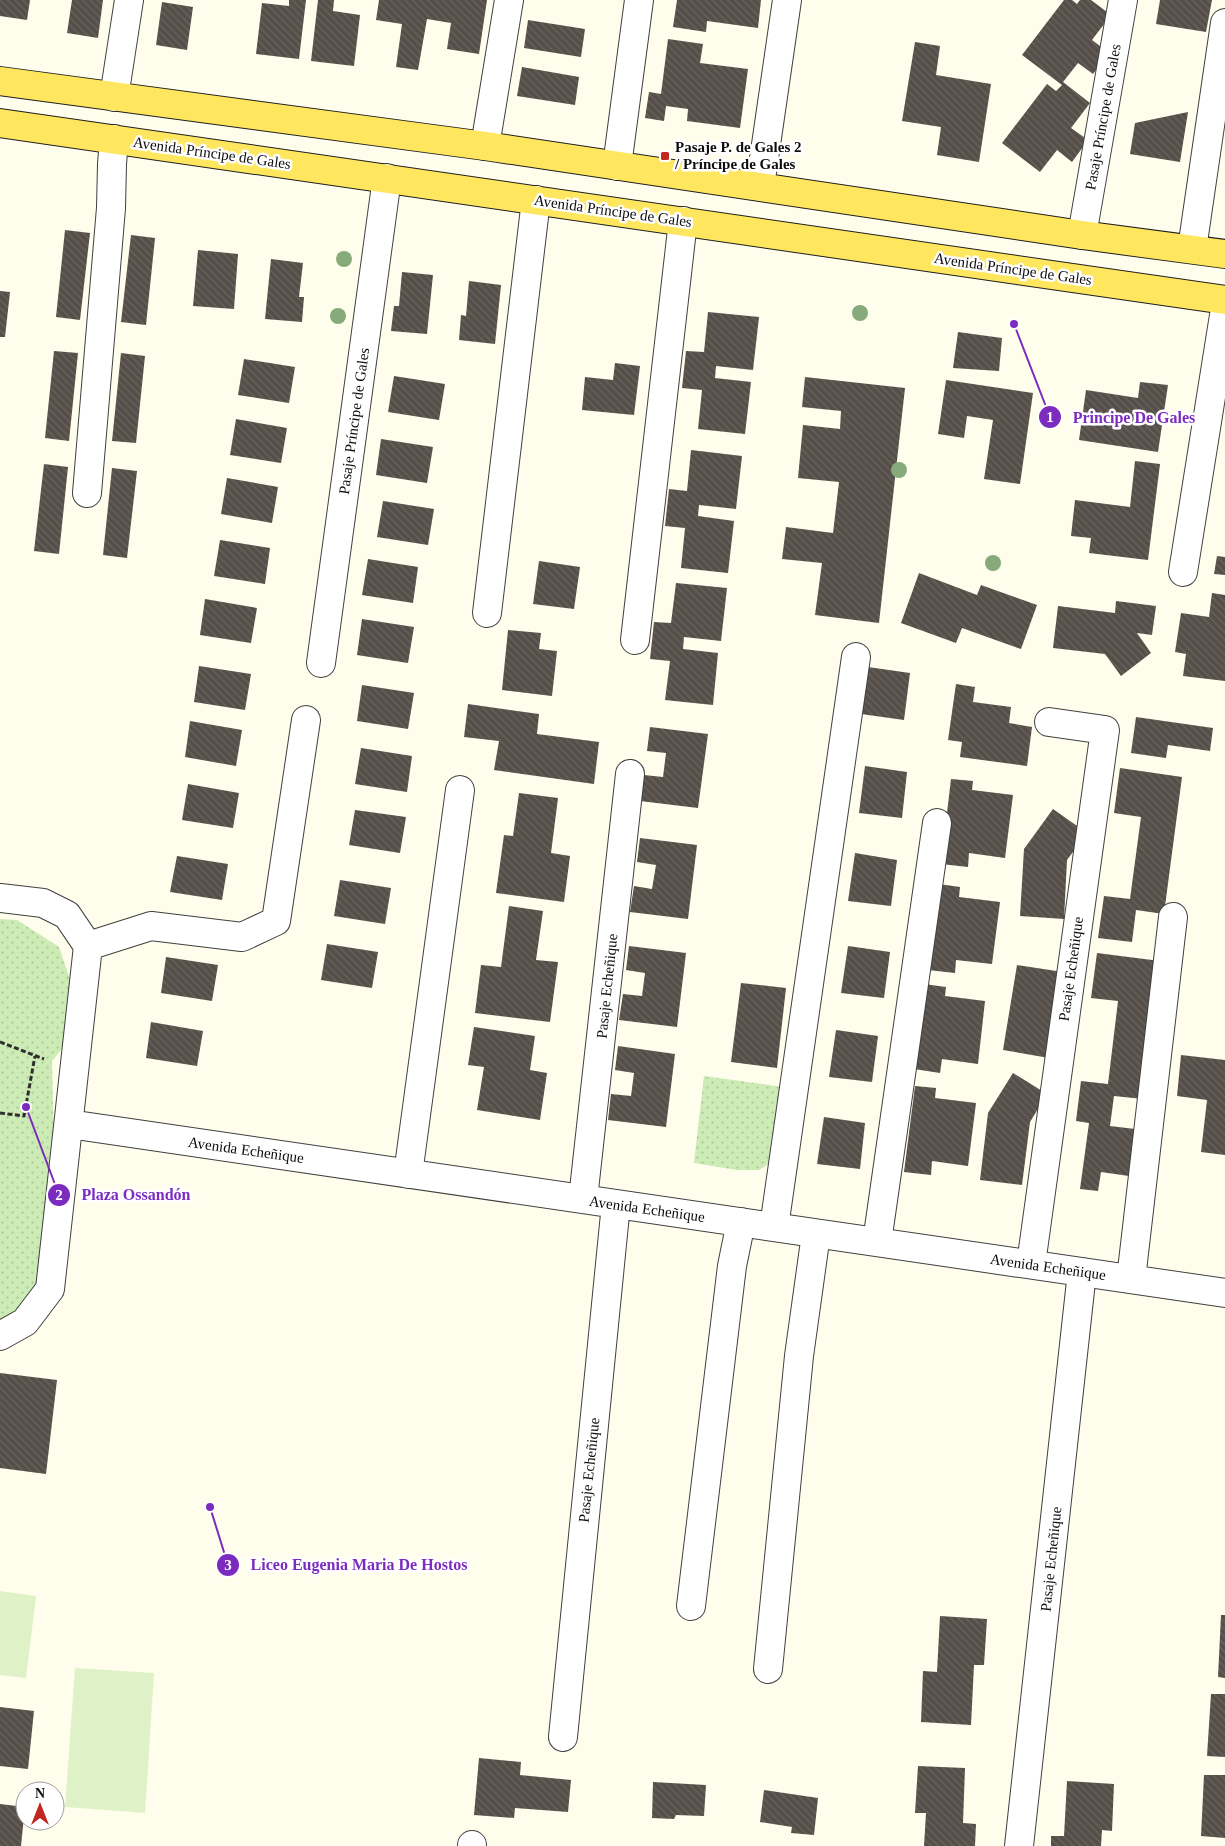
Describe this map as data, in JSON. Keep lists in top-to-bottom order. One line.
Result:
{"streets":{"main road":["Avenida Príncipe de Gales"],"street":["Pasaje Príncipe de Gales","Pasaje Echeñique","Avenida Echeñique"]},"crossings":[["Pasaje Príncipe de Gales","Avenida Príncipe de Gales"],["Pasaje Echeñique","Avenida Echeñique"]],"places":{"transit":["Pasaje P. de Gales 2 / Príncipe de Gales"],"other":["Principe De Gales","Plaza Ossandón","Liceo Eugenia Maria De Hostos"]},"north":"top"}
